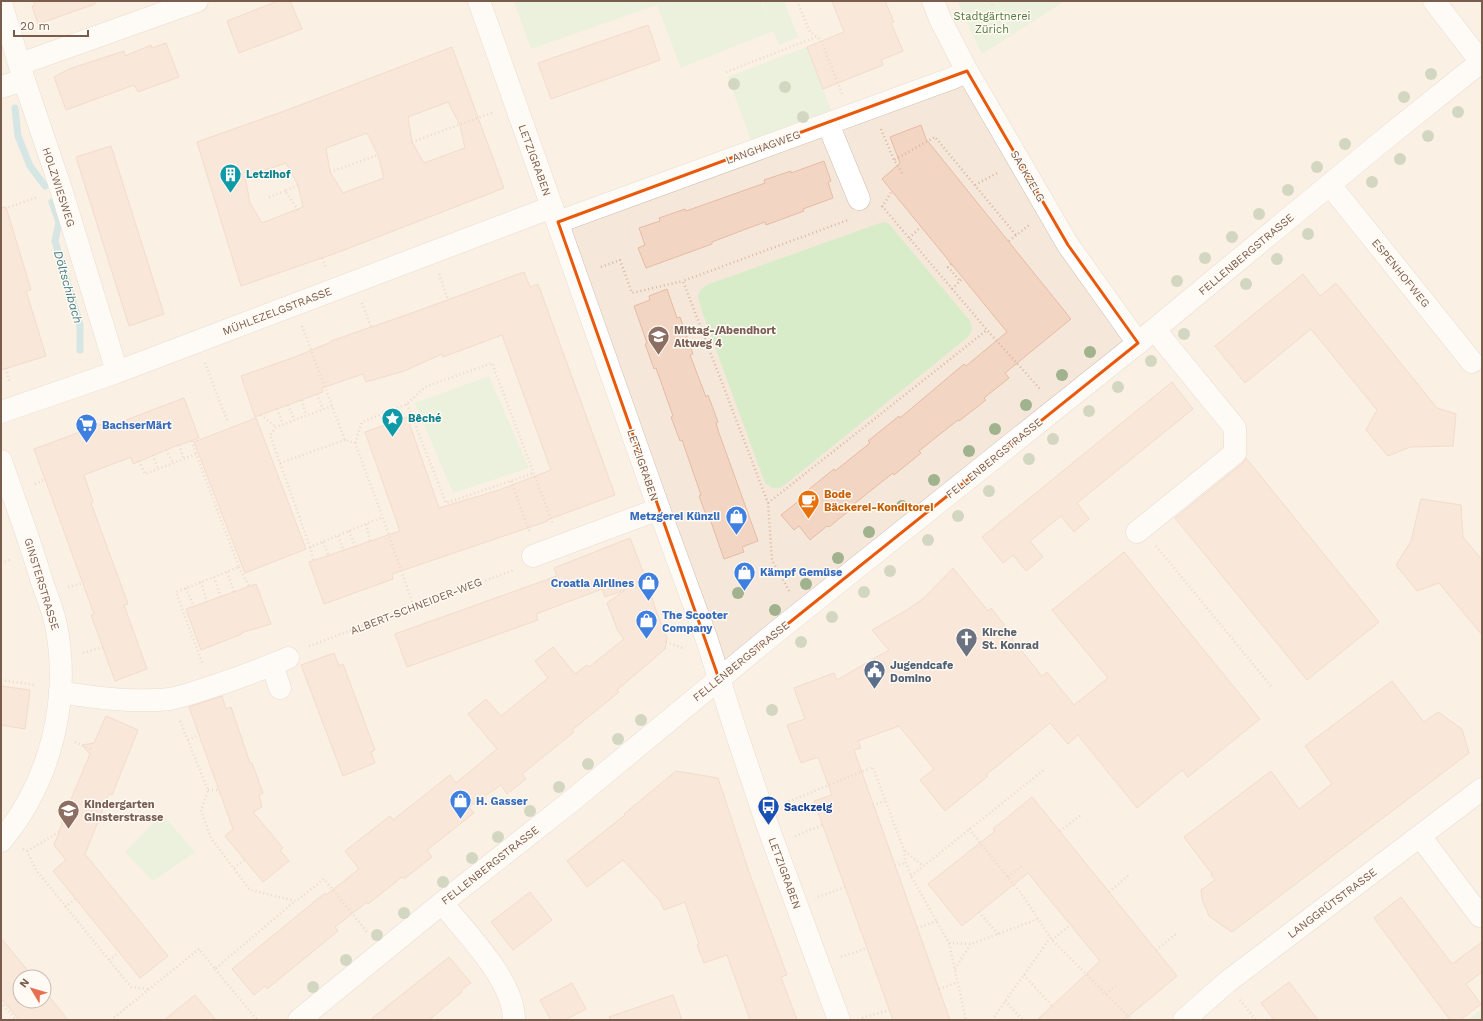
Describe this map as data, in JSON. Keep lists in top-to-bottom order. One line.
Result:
{"streets":{"street":["LANGHAGWEG","LETZIGRABEN","SACKZELG","HOLZWIESWEG","FELLENBERGSTRASSE","ESPENHOFWEG","MÜHLEZELGSTRASSE","GINSTERSTRASSE","LANGGRÜTSTRASSE"],"path":["ALBERT-SCHNEIDER-WEG"]},"crossings":[["LANGHAGWEG","LETZIGRABEN"],["LANGHAGWEG","SACKZELG"],["LANGHAGWEG","MÜHLEZELGSTRASSE"],["LETZIGRABEN","FELLENBERGSTRASSE"],["LETZIGRABEN","MÜHLEZELGSTRASSE"],["SACKZELG","FELLENBERGSTRASSE"],["HOLZWIESWEG","MÜHLEZELGSTRASSE"],["FELLENBERGSTRASSE","ESPENHOFWEG"]],"water":["Döltschibach"],"parks":["Stadtgärtnerei Zürich"],"places":{"building":["Letzihof"],"school or university":["Mittag-/Abendhort Altweg 4","Kindergarten Ginsterstrasse"],"place":["Bêché"],"supermarket":["BachserMärt"],"cafe":["Bode Bäckerei-Konditorei"],"shop":["Metzgerei Künzli","Kämpf Gemüse","Croatia Airlines","The Scooter Company","H. Gasser"],"church":["Kirche St. Konrad"],"public building":["Jugendcafe Domino"],"bus stop":["Sackzelg"]},"scale_bar":"20 m","north":"top left"}
